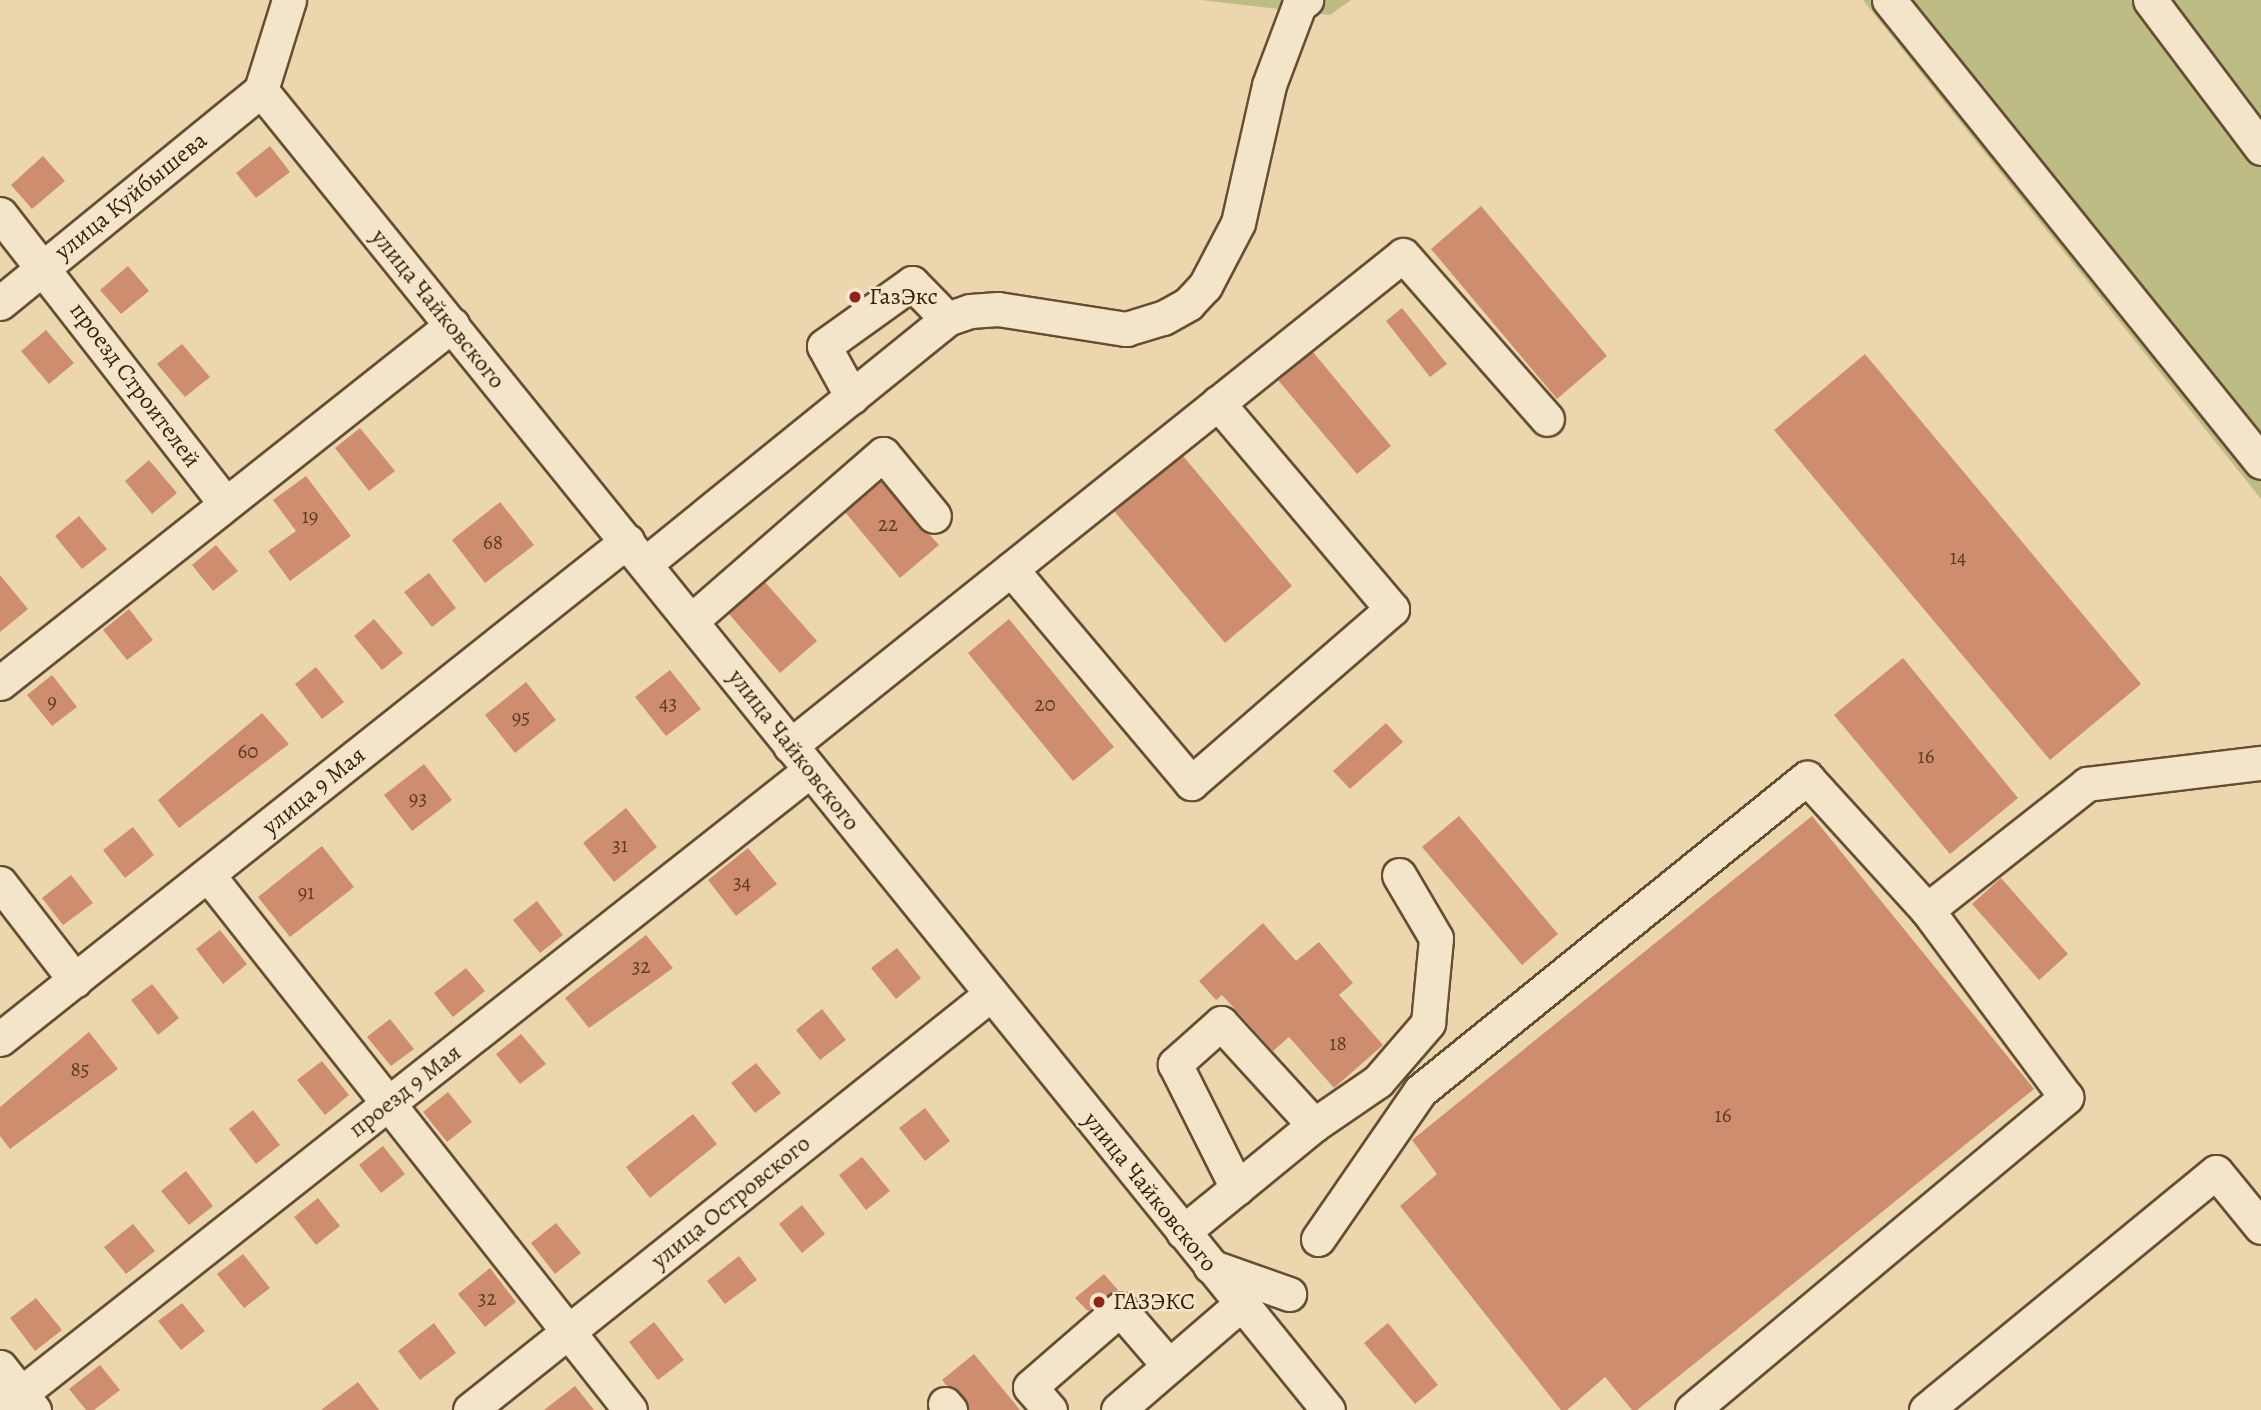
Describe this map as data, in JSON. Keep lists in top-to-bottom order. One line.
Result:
{"streets":{"street":["улица Куйбышева","улица Чайковского","проезд Строителей","улица 9 Мая","проезд 9 Мая","улица Островского"]},"crossings":[["улица Куйбышева","улица Чайковского"],["улица Куйбышева","проезд Строителей"],["улица Чайковского","улица 9 Мая"],["улица Чайковского","проезд 9 Мая"],["улица Чайковского","улица Островского"]],"places":["ГазЭкс","ГАЗЭКС"],"house_numbers":["19","22","68","14","9","43","20","95","60","16","93","31","34","91","32","18","85","16","32"]}
